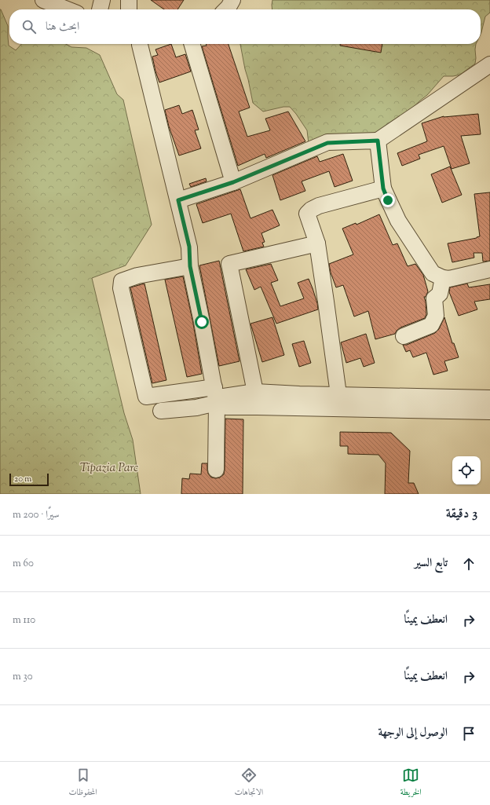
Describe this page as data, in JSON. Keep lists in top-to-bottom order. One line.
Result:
{"parks":["Tipazia Parc"],"scale_bar":"20 m","page":{"search":"ابحث هنا","scale":"20 m","heading":["3 دقيقة","سيرًا · 200 m"],"list":[["تابع السير","60 m"],["انعطف يمينًا","110 m"],["انعطف يمينًا","30 m"],"الوصول إلى الوجهة"],"nav":["الخريطة","الاتجاهات","المحفوظات"]}}
